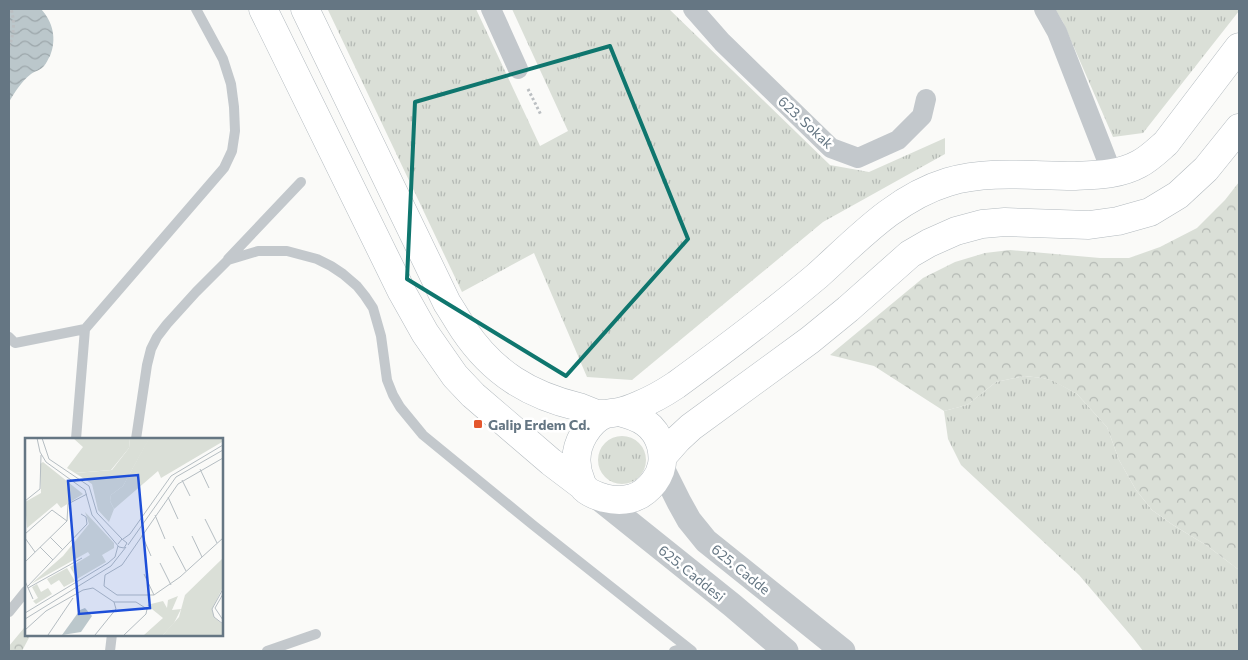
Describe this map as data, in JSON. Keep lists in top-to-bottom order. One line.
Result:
{"streets":{"street":["623. Sokak","625. Cadde","625. Caddesi"]},"crossings":[["625. Cadde","625. Caddesi"]],"places":{"transit":["Galip Erdem Cd."]}}
